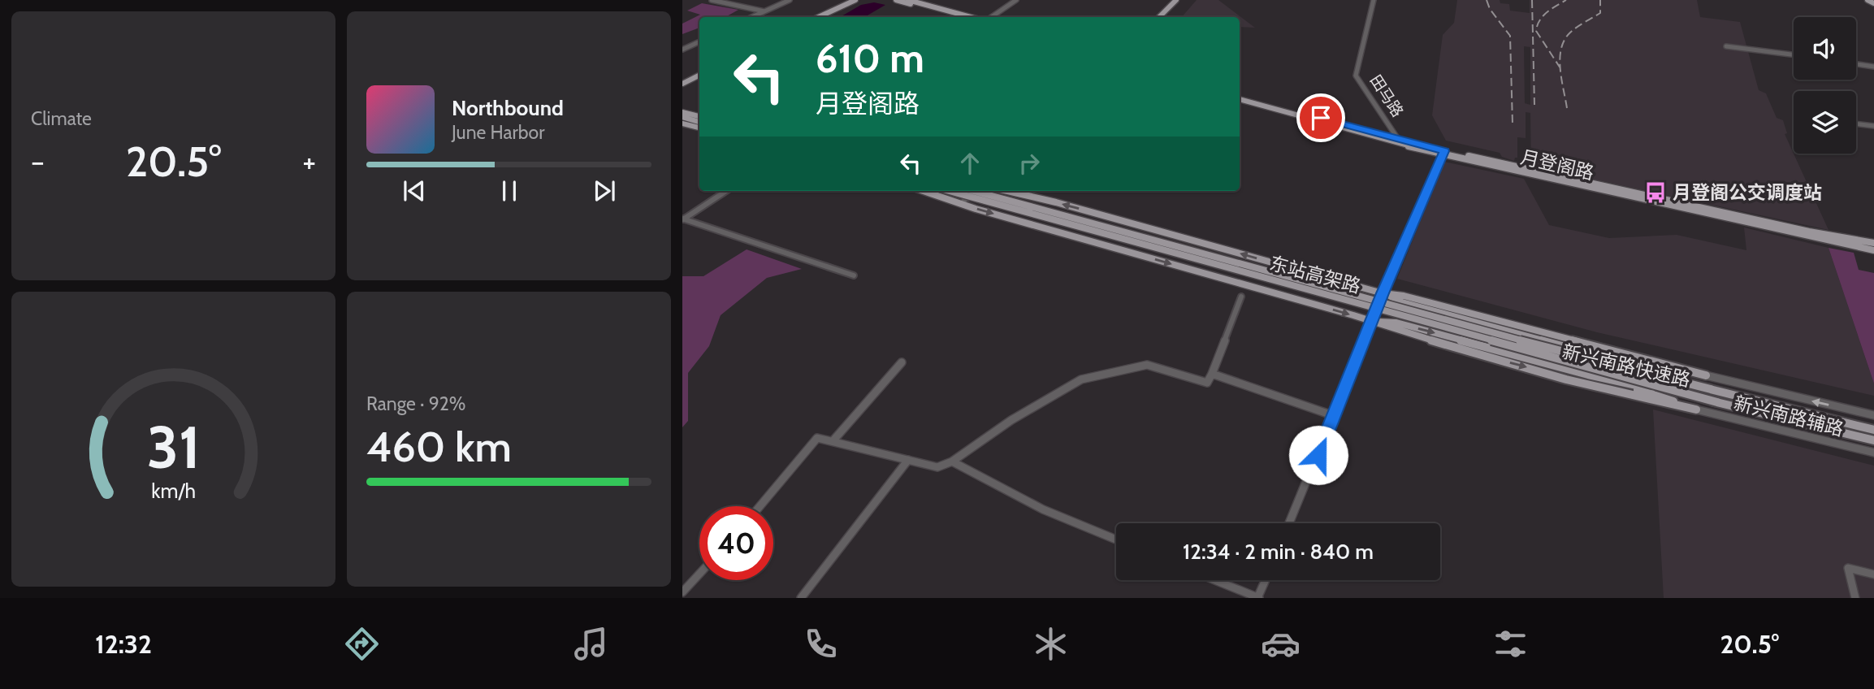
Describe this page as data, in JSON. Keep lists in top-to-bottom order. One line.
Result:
{"streets":{"main road":["月登阁路","东站高架路","新兴南路快速路"],"street":["田马路","新兴南路辅路"]},"crossings":[["田马路","月登阁路"],["东站高架路","新兴南路快速路"]],"places":{"bus stop":["月登阁公交调度站"]},"page":{"tile":["Climate",["Range · 92%","460 km"]],"turn":["610 m","月登阁路"],"song":["Northbound","June Harbor"],"heat":["−","20.5°","+"],"limit":"40","trip":"12:34 · 2 min · 840 m","tabs":["12:32","20.5°"],"gauge":["31","km/h"]}}
